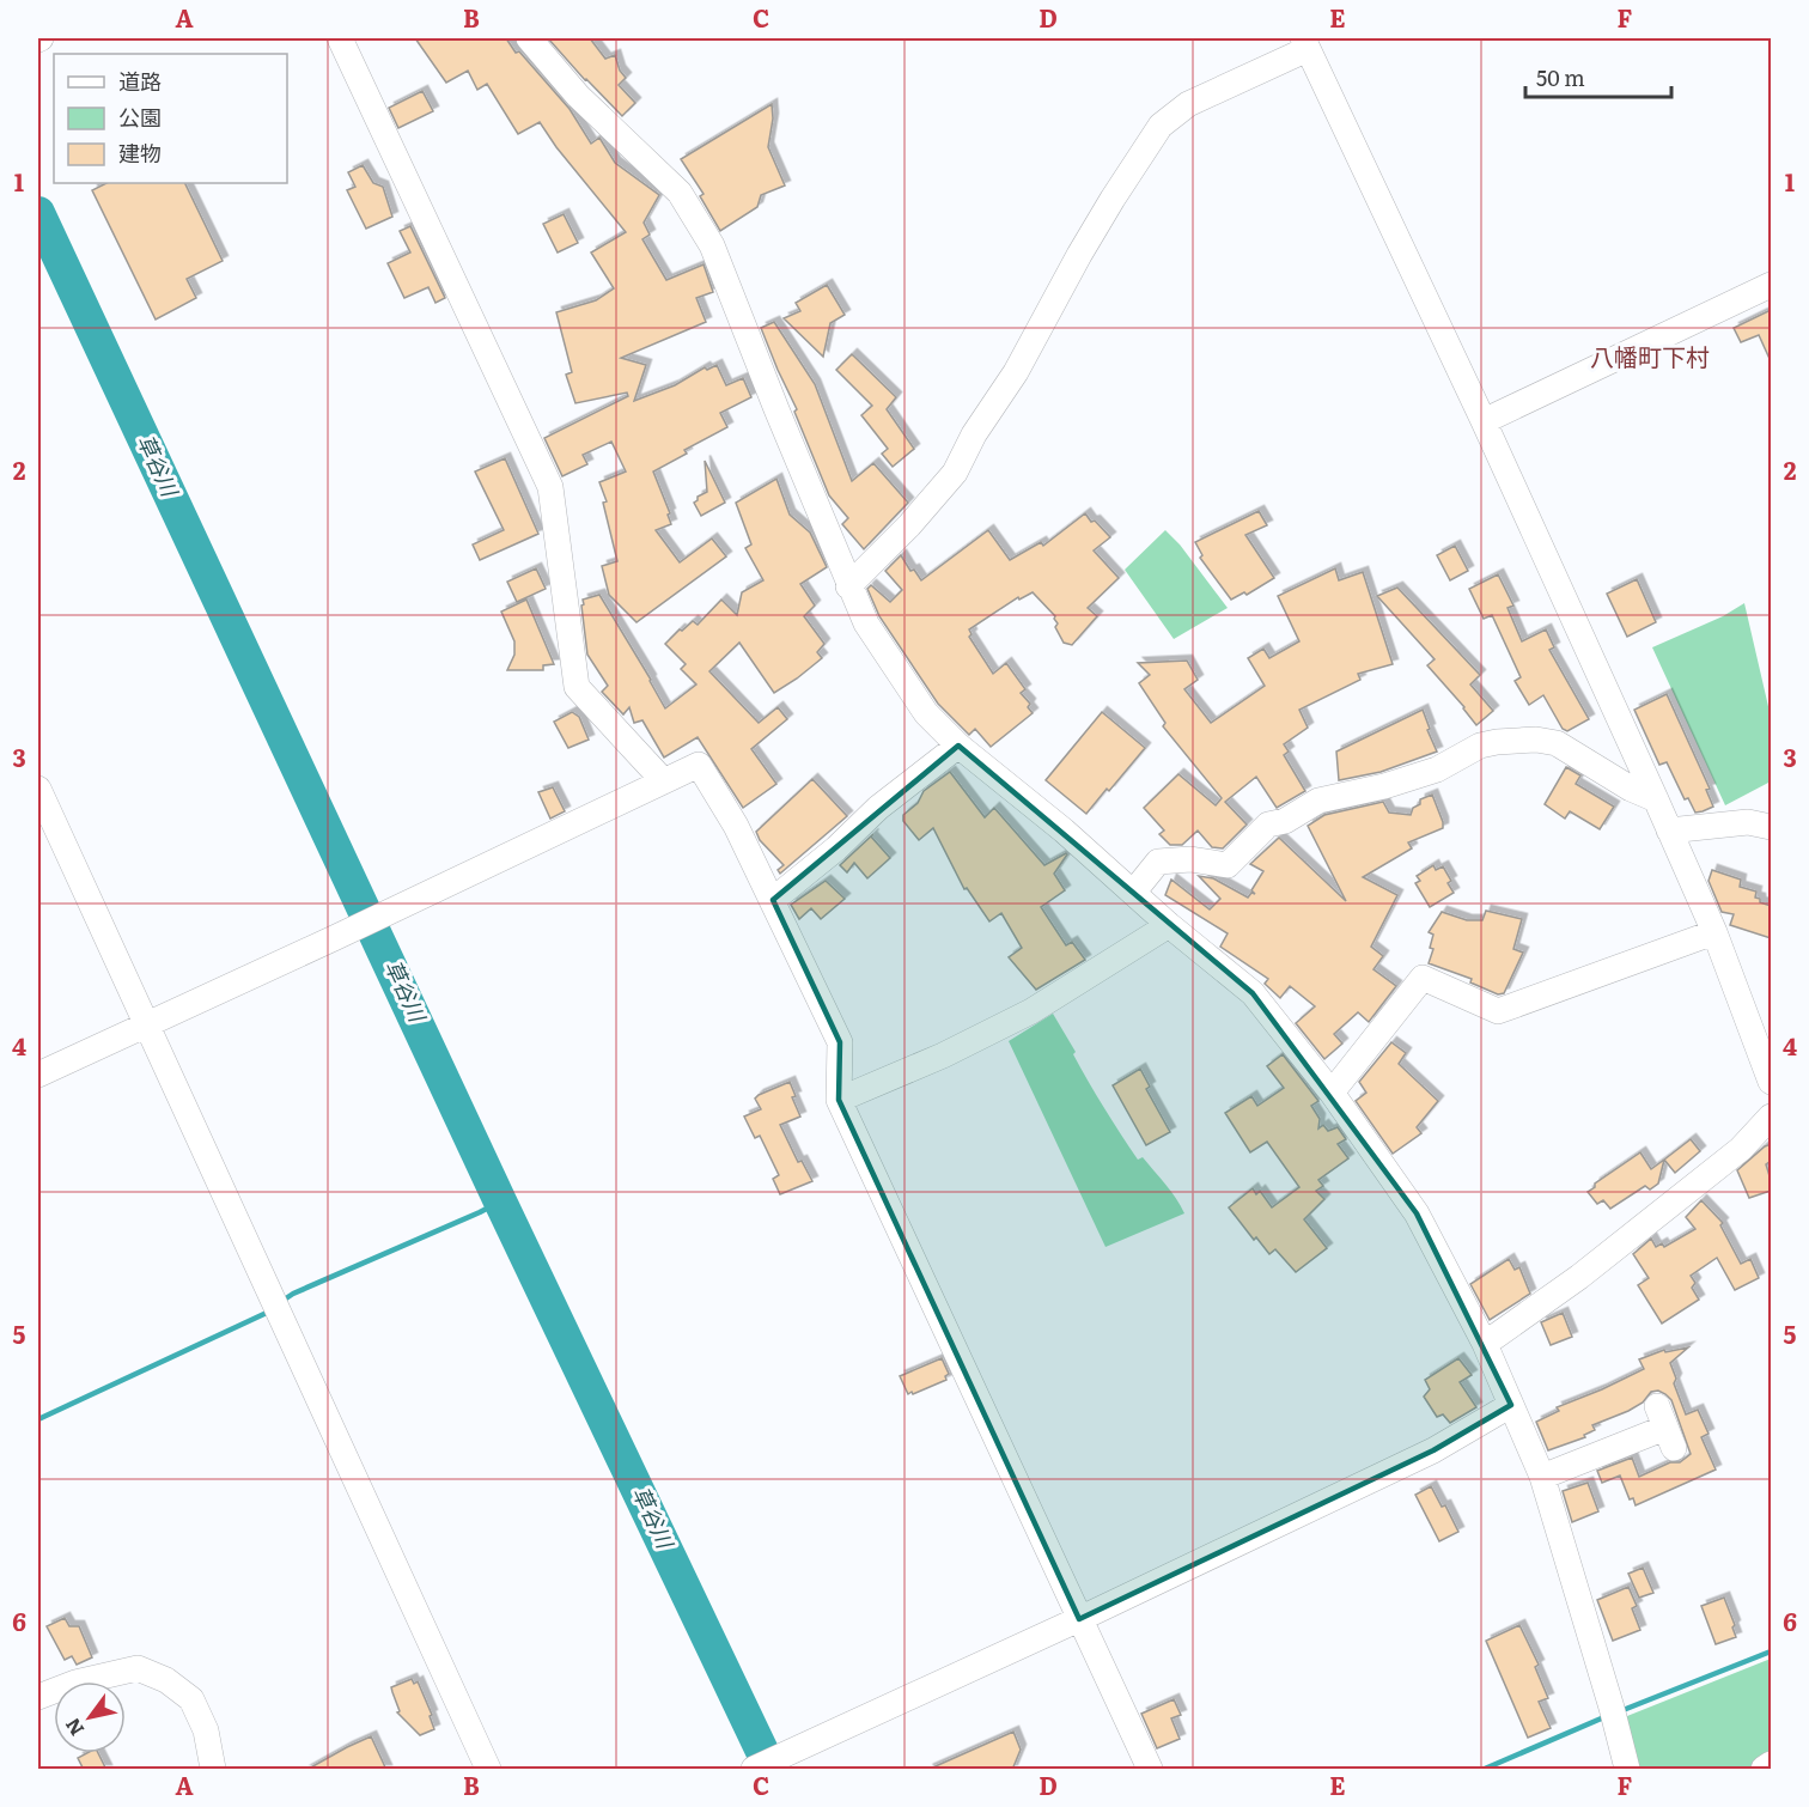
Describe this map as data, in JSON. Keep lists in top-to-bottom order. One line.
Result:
{"districts":["八幡町下村"],"water":["草谷川"],"legend":["道路","公園","建物"],"scale_bar":"50 m","north":"bottom left","grid":{"columns":["A","B","C","D","E","F"],"rows":["1","2","3","4","5","6"]}}
